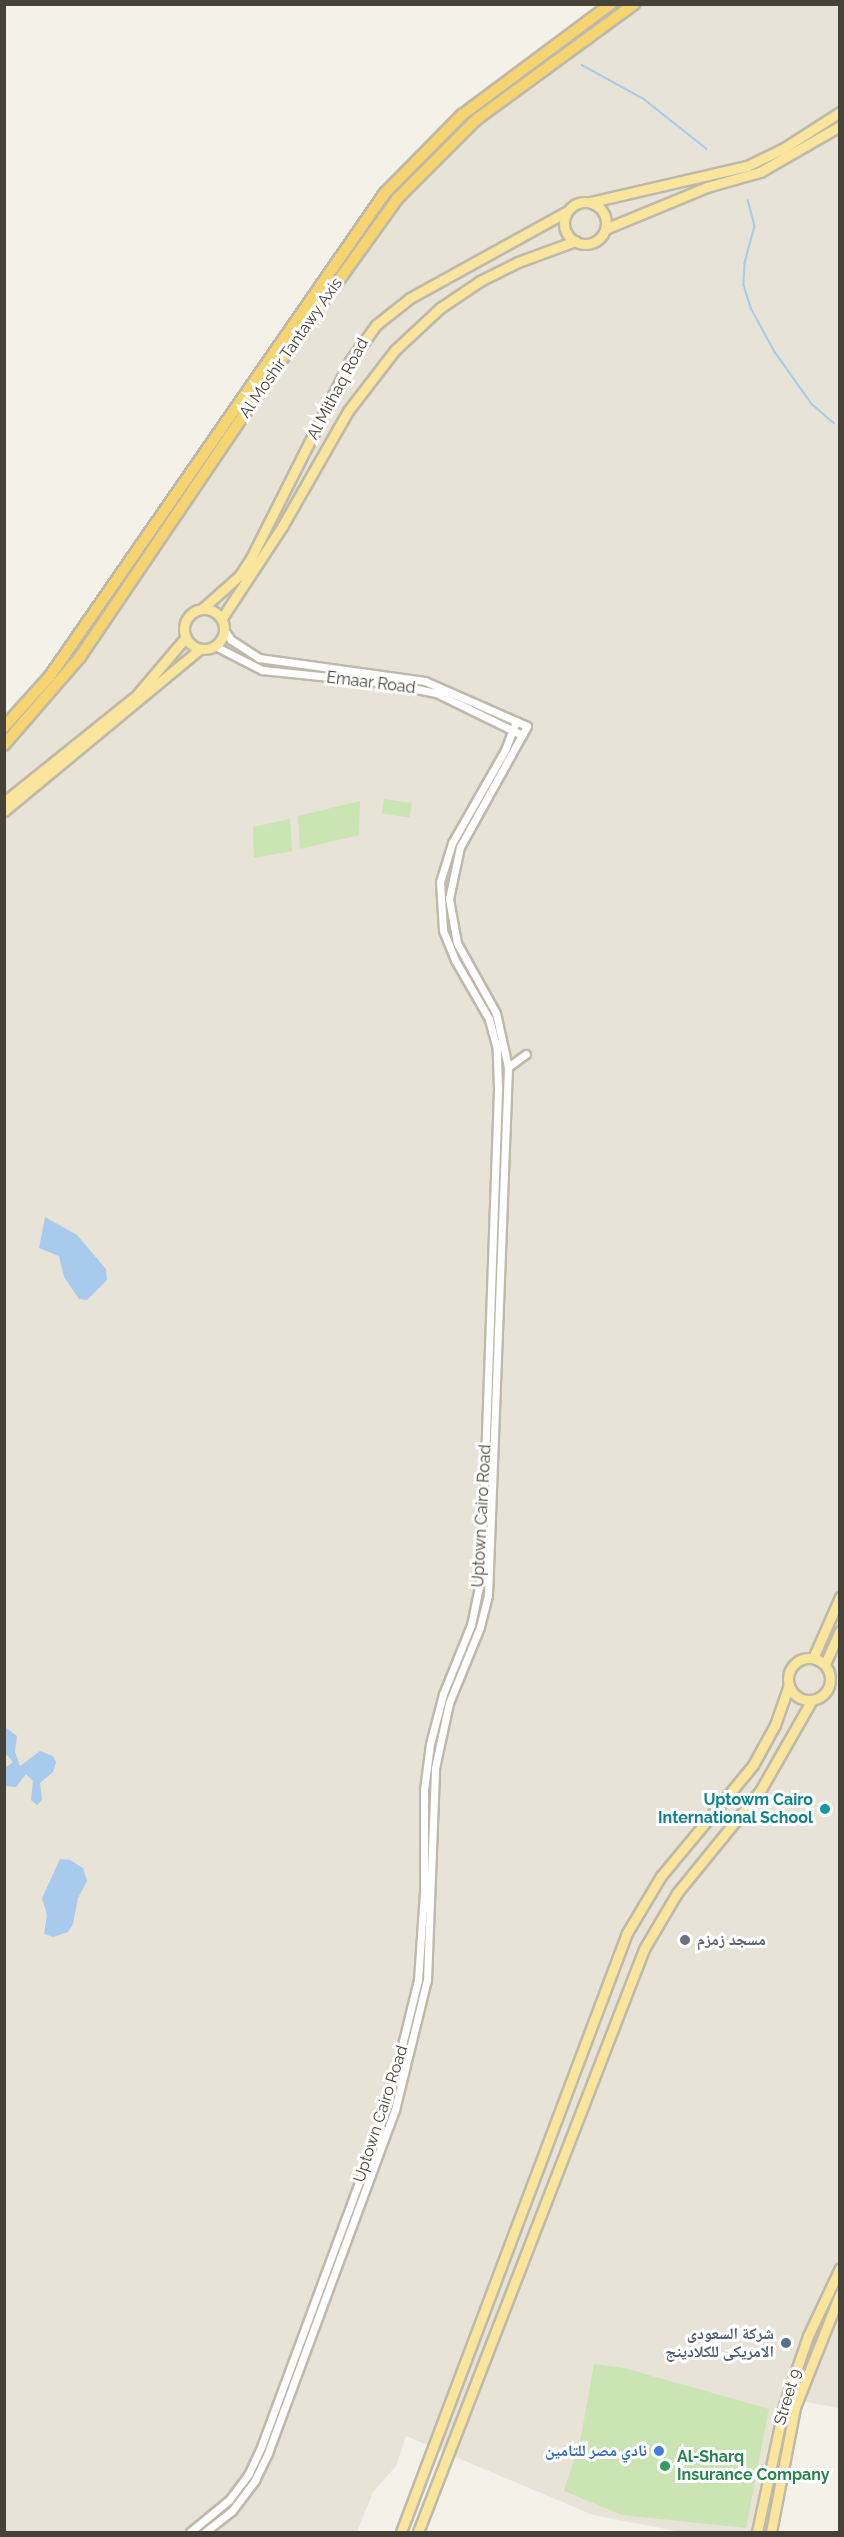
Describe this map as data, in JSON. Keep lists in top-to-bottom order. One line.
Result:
{"streets":{"highway":["Al Moshir Tantawy Axis"],"main road":["Al Mithaq Road","Emaar Road","Street 9"],"street":["Uptown Cairo Road"]},"crossings":[["Al Mithaq Road","Emaar Road"],["Emaar Road","Uptown Cairo Road"]],"places":["Uptowm Cairo International School","مسجد زمزم","شركة السعودى الامريكى للكلادينج","نادي مصر للتامين","Al-Sharq Insurance Company"]}
